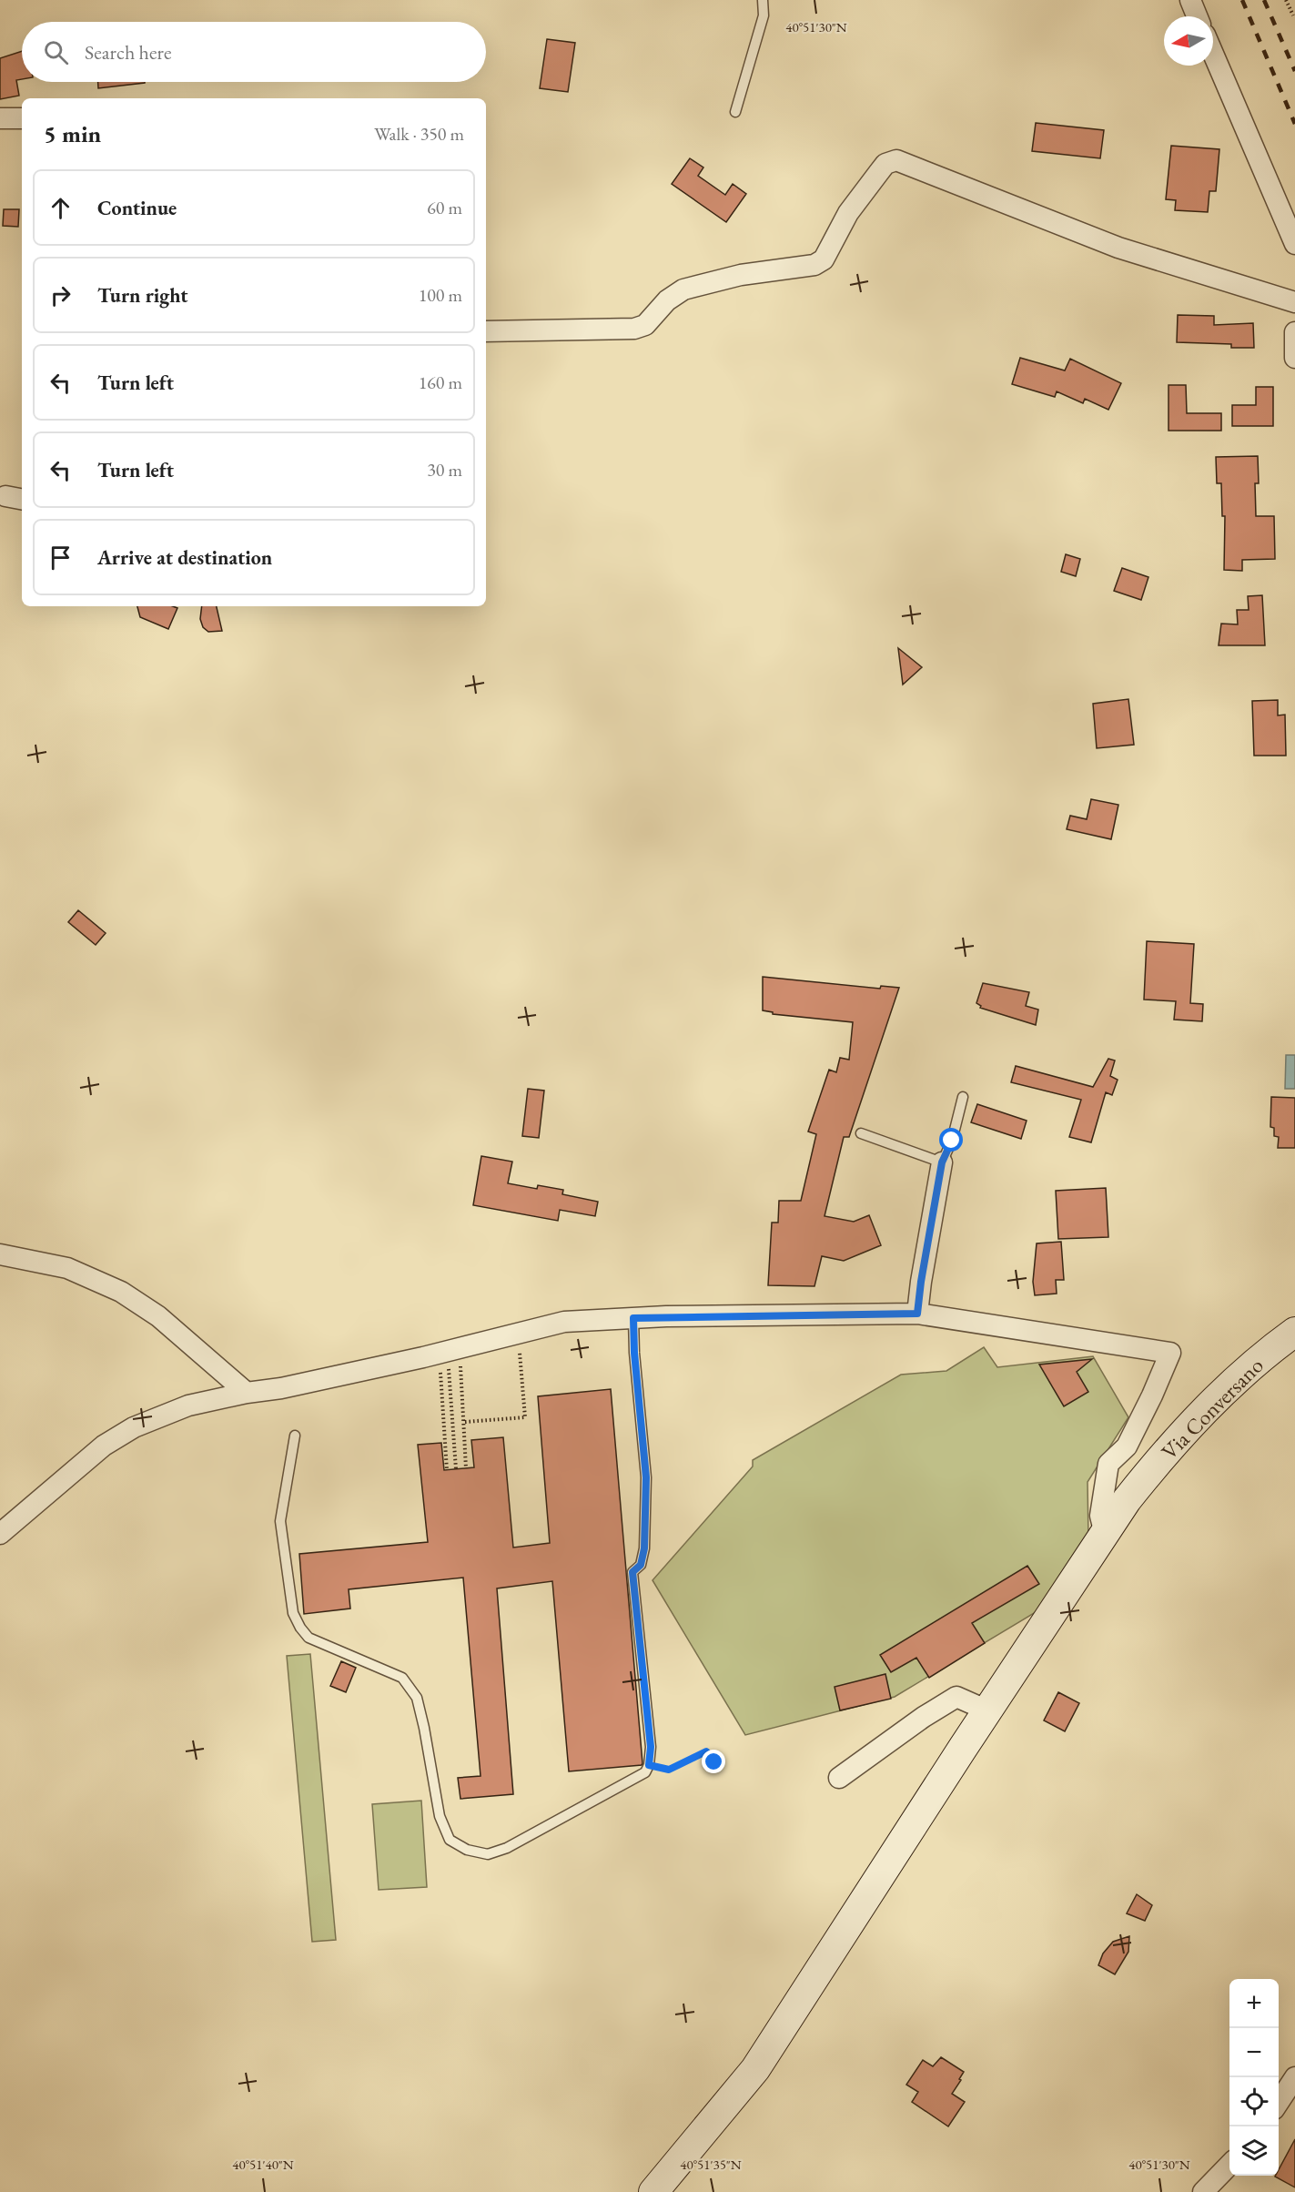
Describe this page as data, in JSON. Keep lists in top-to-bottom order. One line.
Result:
{"streets":{"main road":["Via Conversano"]},"north":"left","page":{"search":"Search here","heading":["5 min","Walk · 350 m"],"list":[["Continue","60 m"],["Turn right","100 m"],["Turn left","160 m"],["Turn left","30 m"],"Arrive at destination"],"map_buttons":["+","−"]},"coordinates":["40°51'30\"N","40°51'40\"N","40°51'35\"N"]}
